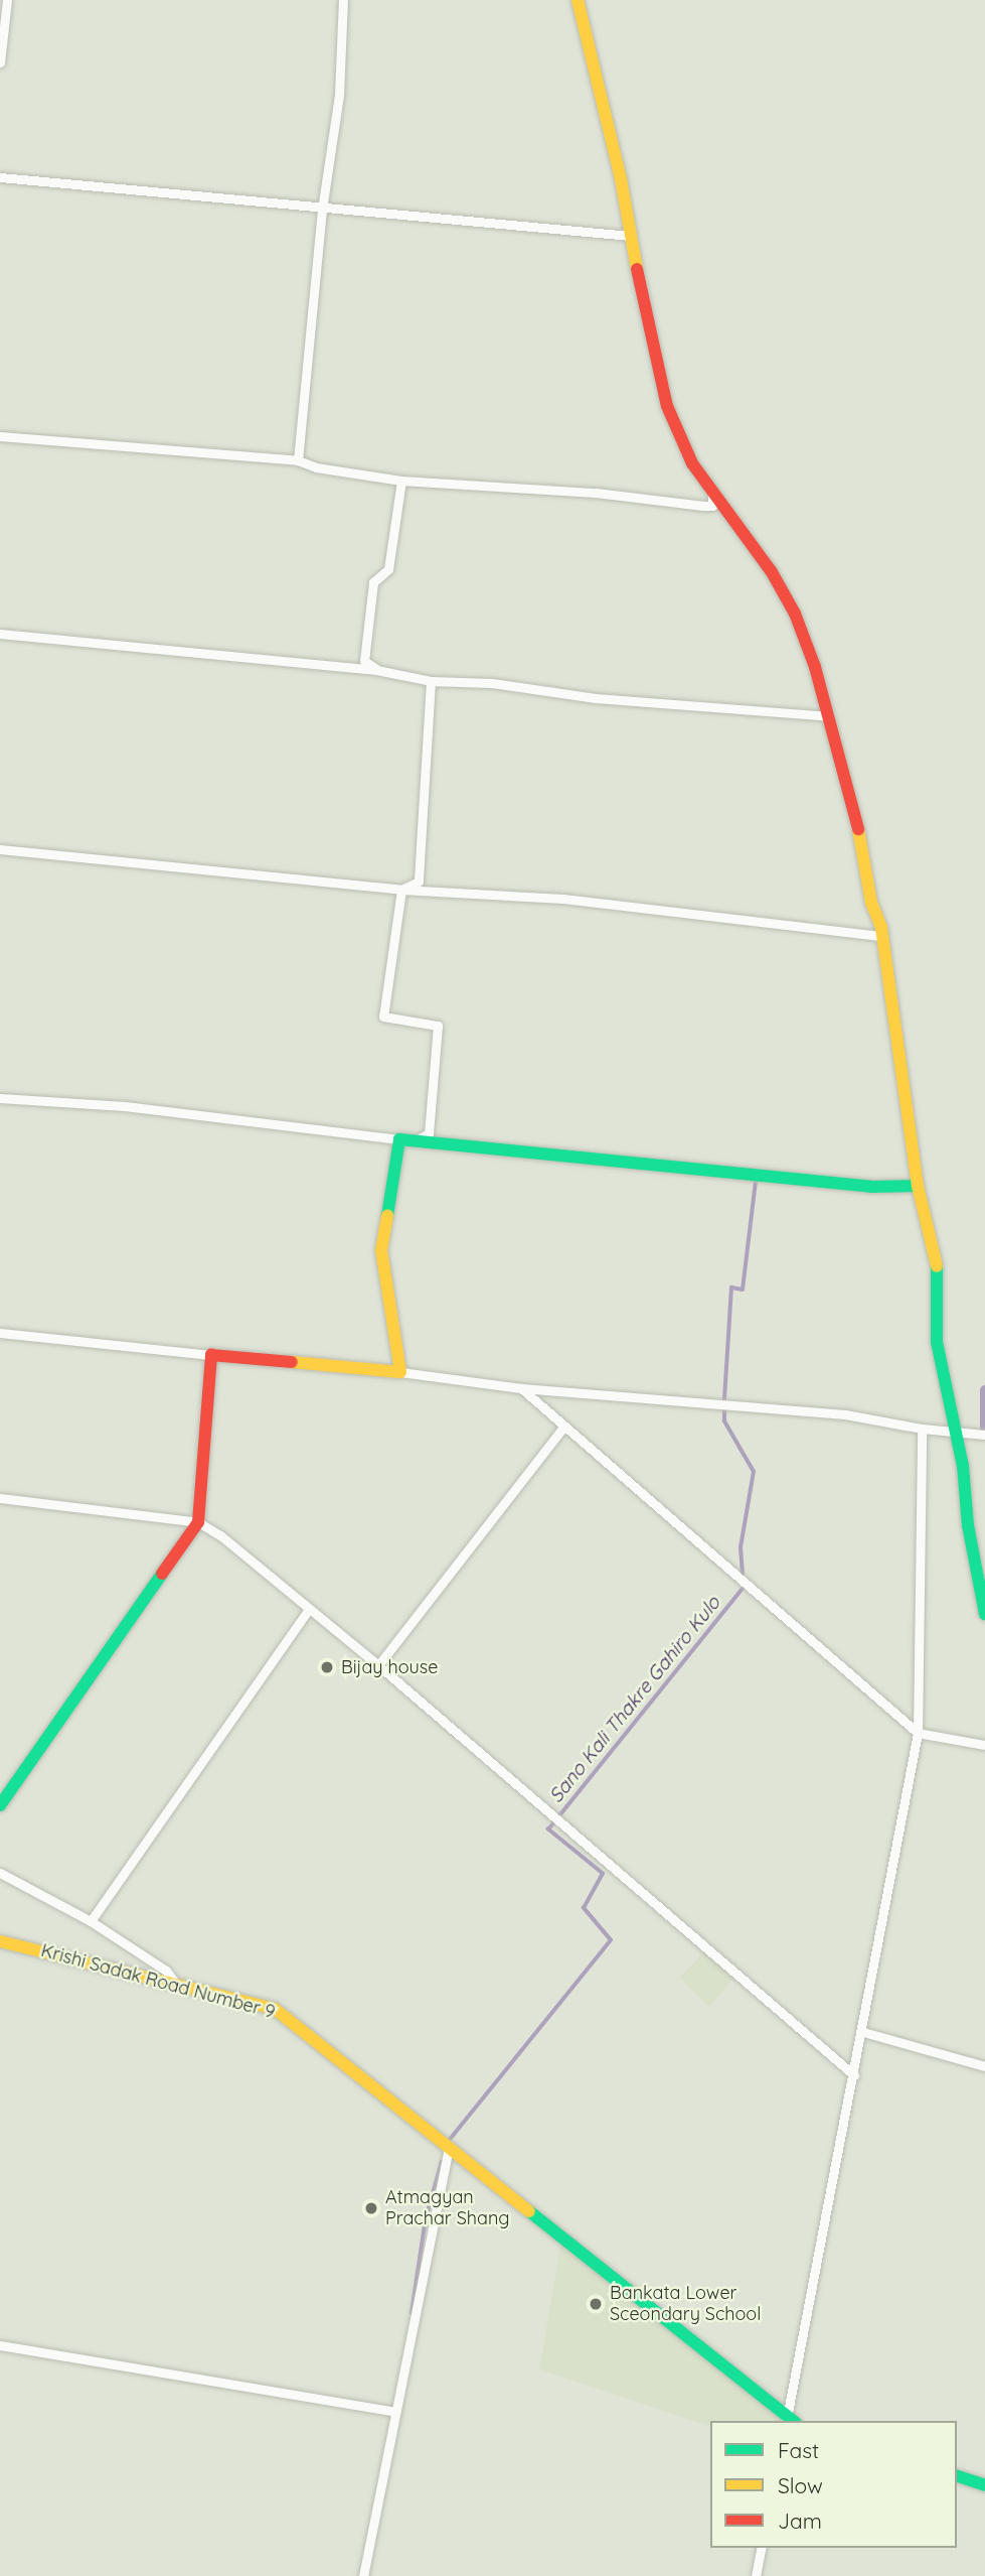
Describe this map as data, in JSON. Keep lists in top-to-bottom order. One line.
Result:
{"streets":{"street":["Krishi Sadak Road Number 9"]},"water":["Sano Kali Thakre Gahiro Kulo"],"places":["Bijay house","Atmagyan Prachar Shang","Bankata Lower Sceondary School"],"legend":["Fast","Slow","Jam"]}
